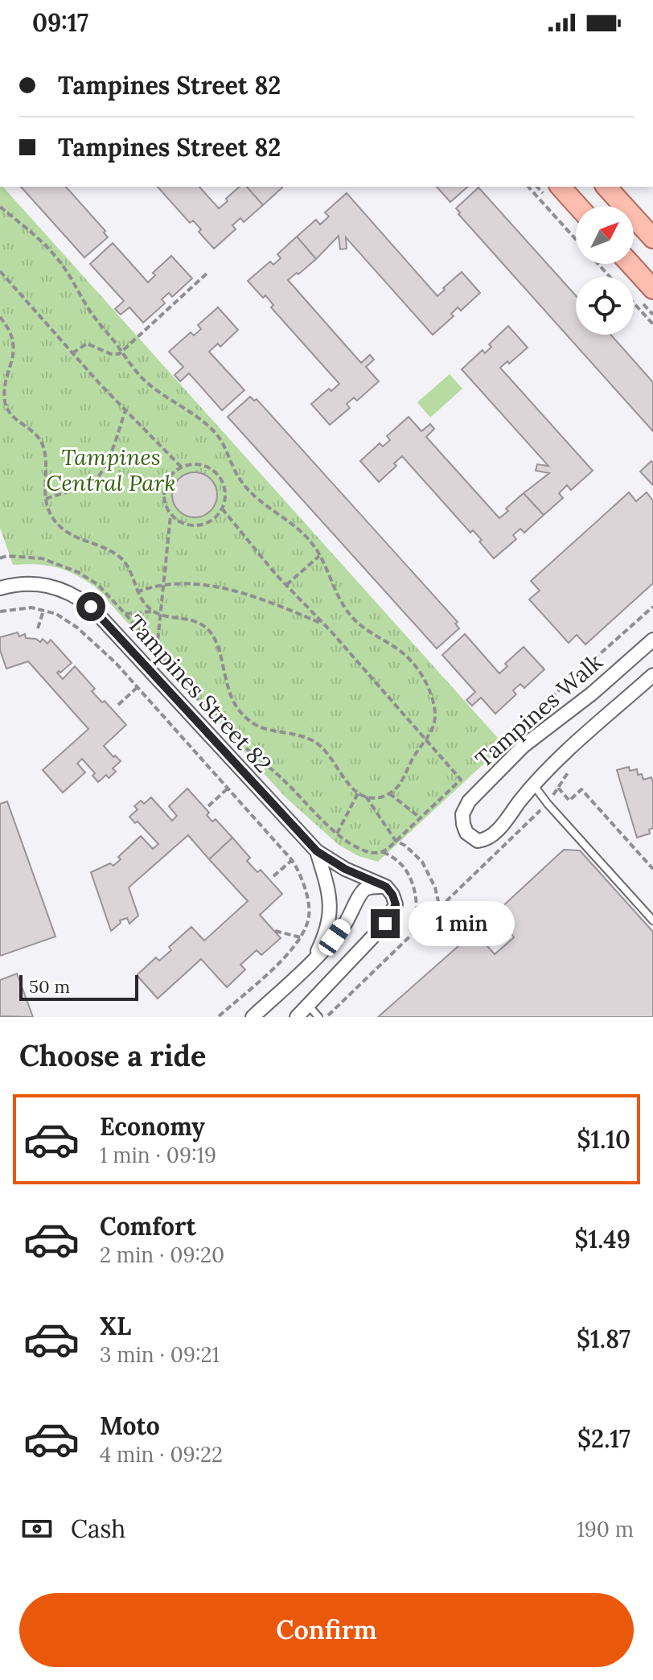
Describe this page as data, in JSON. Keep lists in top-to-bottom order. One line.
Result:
{"streets":{"street":["Tampines Street 82","Tampines Walk"]},"parks":["Tampines Central Park"],"scale_bar":"50 m","north":"top right","page":{"status":"09:17","banner":["Tampines Street 82","Tampines Street 82"],"bubble":"1 min","scale":"50 m","heading":"Choose a ride","list":[{"name":"Economy","note":"1 min · 09:19","value":"$1.10"},{"name":"Comfort","note":"2 min · 09:20","value":"$1.49"},{"name":"XL","note":"3 min · 09:21","value":"$1.87"},{"name":"Moto","note":"4 min · 09:22","value":"$2.17"}],"pay":["Cash","190 m"],"buttons":"Confirm"}}
